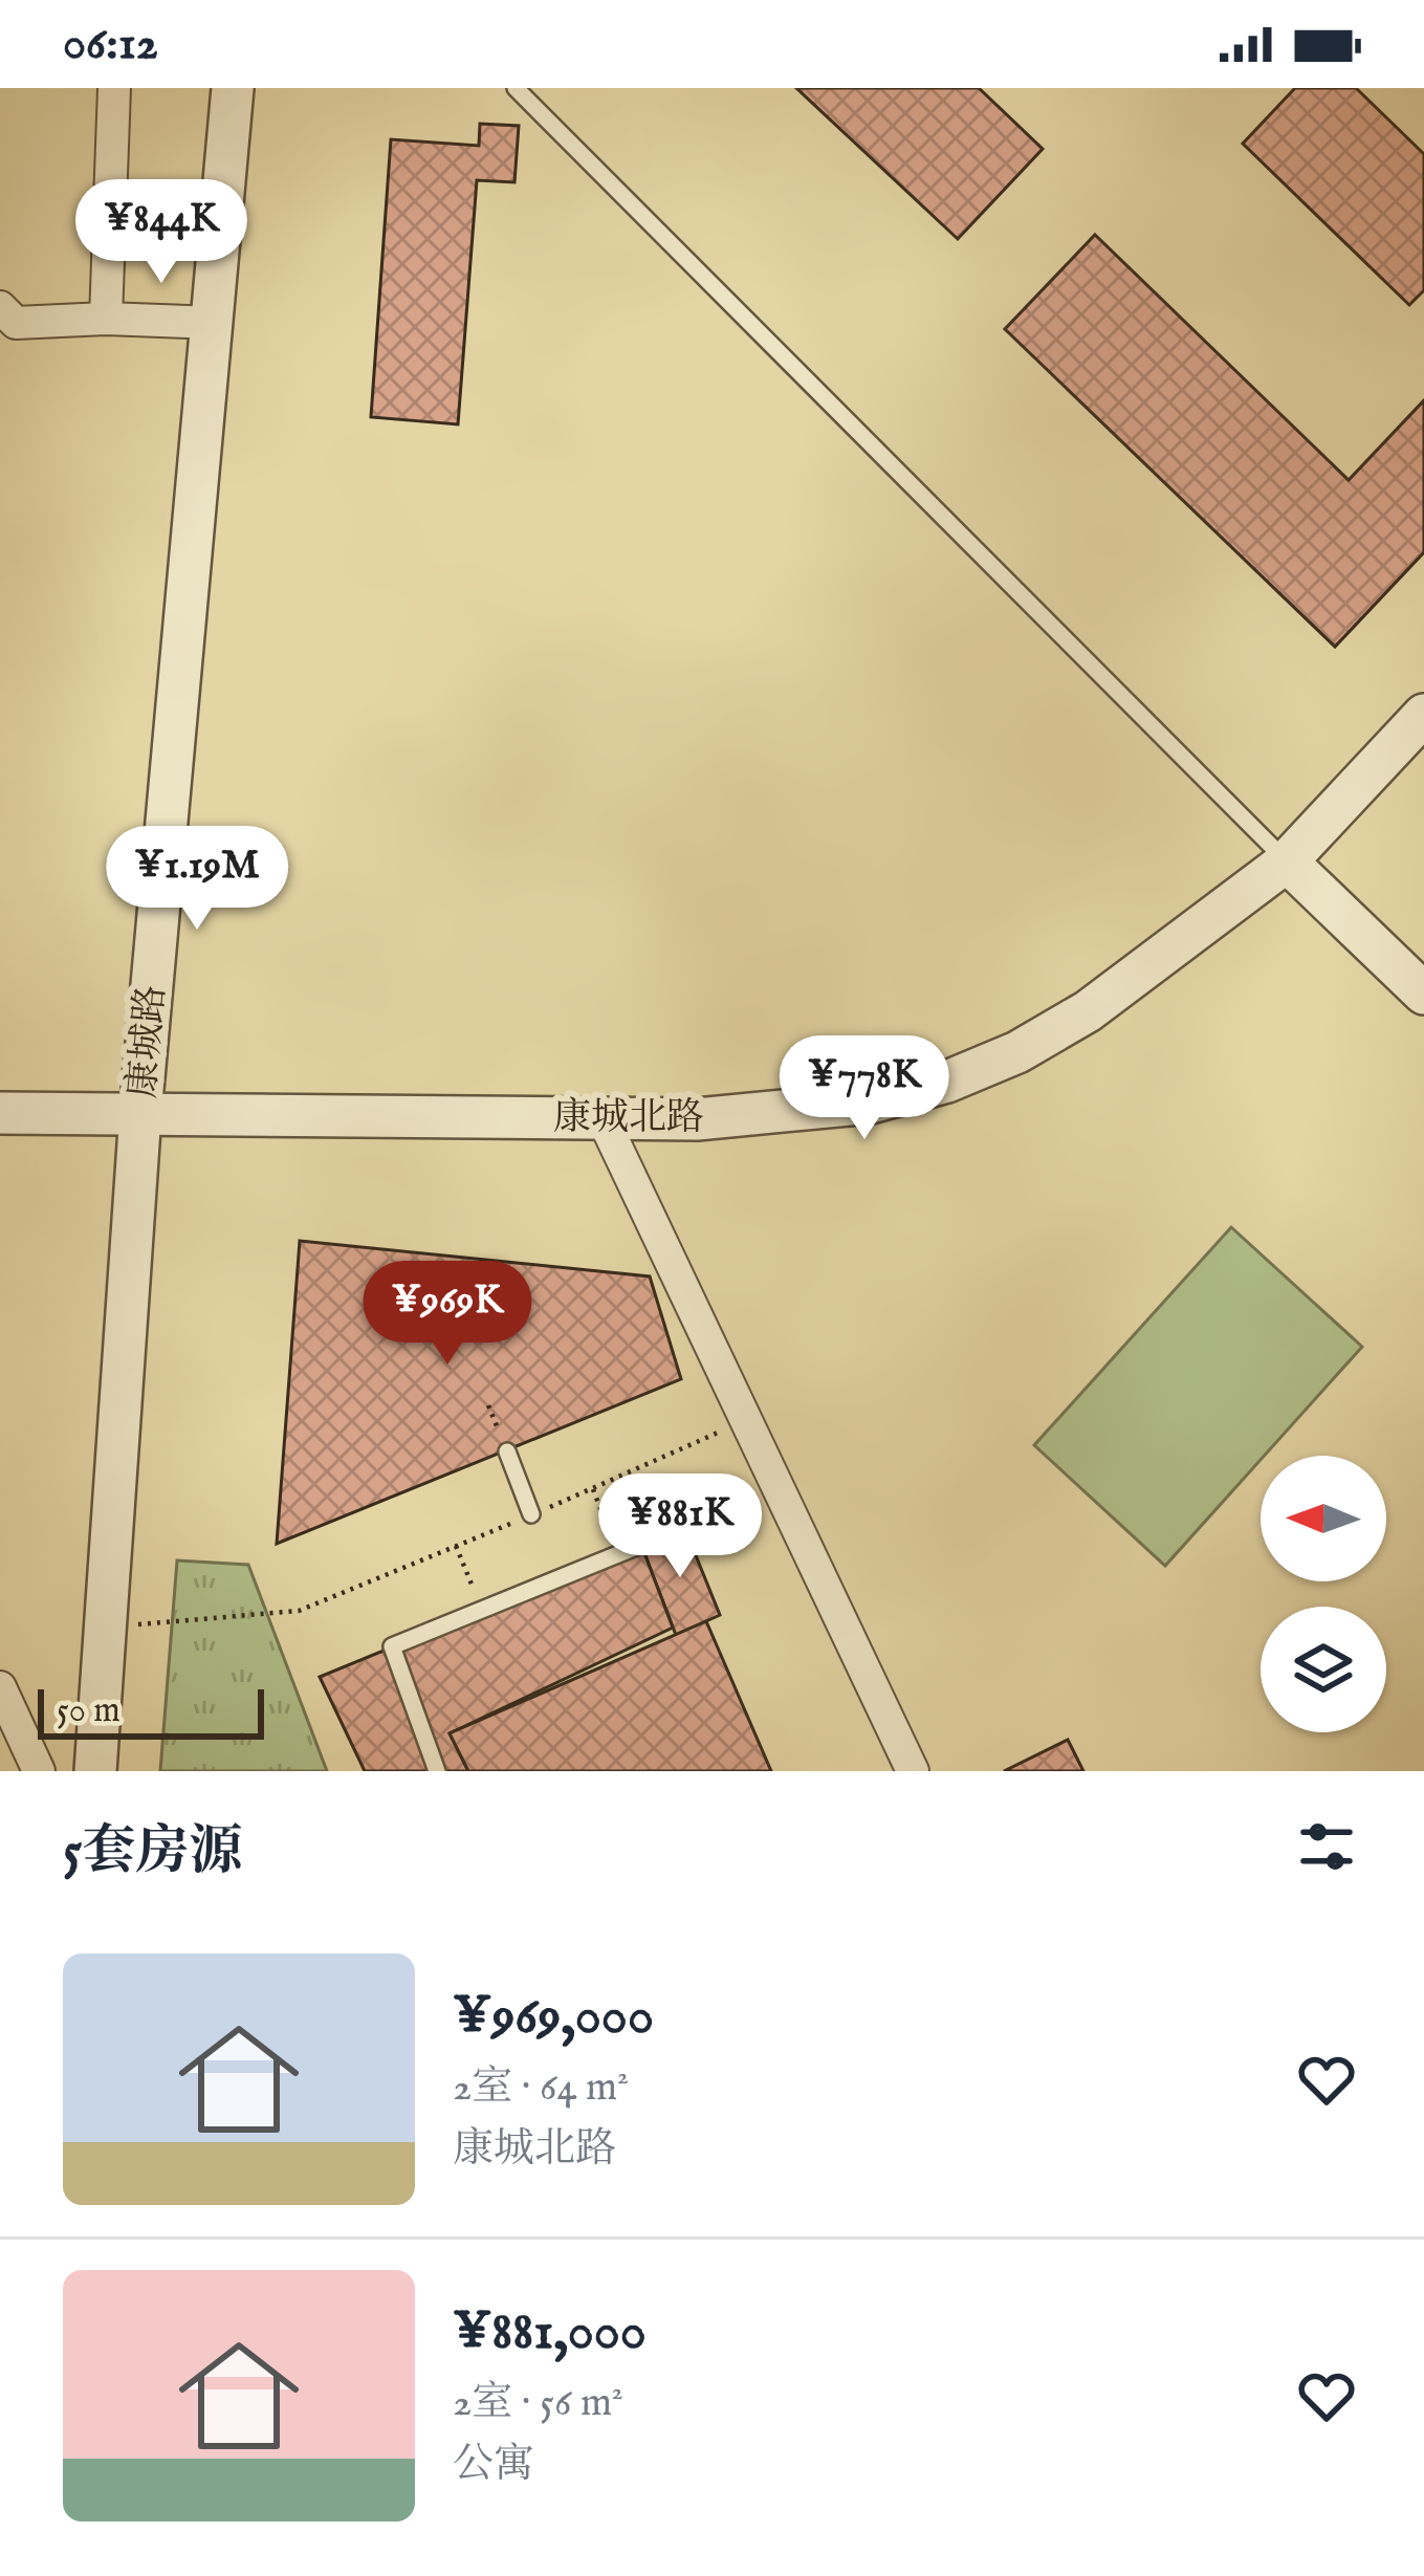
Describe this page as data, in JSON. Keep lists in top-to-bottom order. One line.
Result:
{"streets":{"street":["康城路","康城北路"]},"crossings":[["康城路","康城北路"]],"scale_bar":"50 m","north":"left","page":{"status":"06:12","price":["¥844K","¥1.19M","¥778K","¥969K","¥881K"],"scale":"50 m","heading":"5套房源","list":[{"name":"¥969,000","note":"2室 · 64 m² · 康城北路"},{"name":"¥881,000","note":"2室 · 56 m² · 公寓"}]}}
